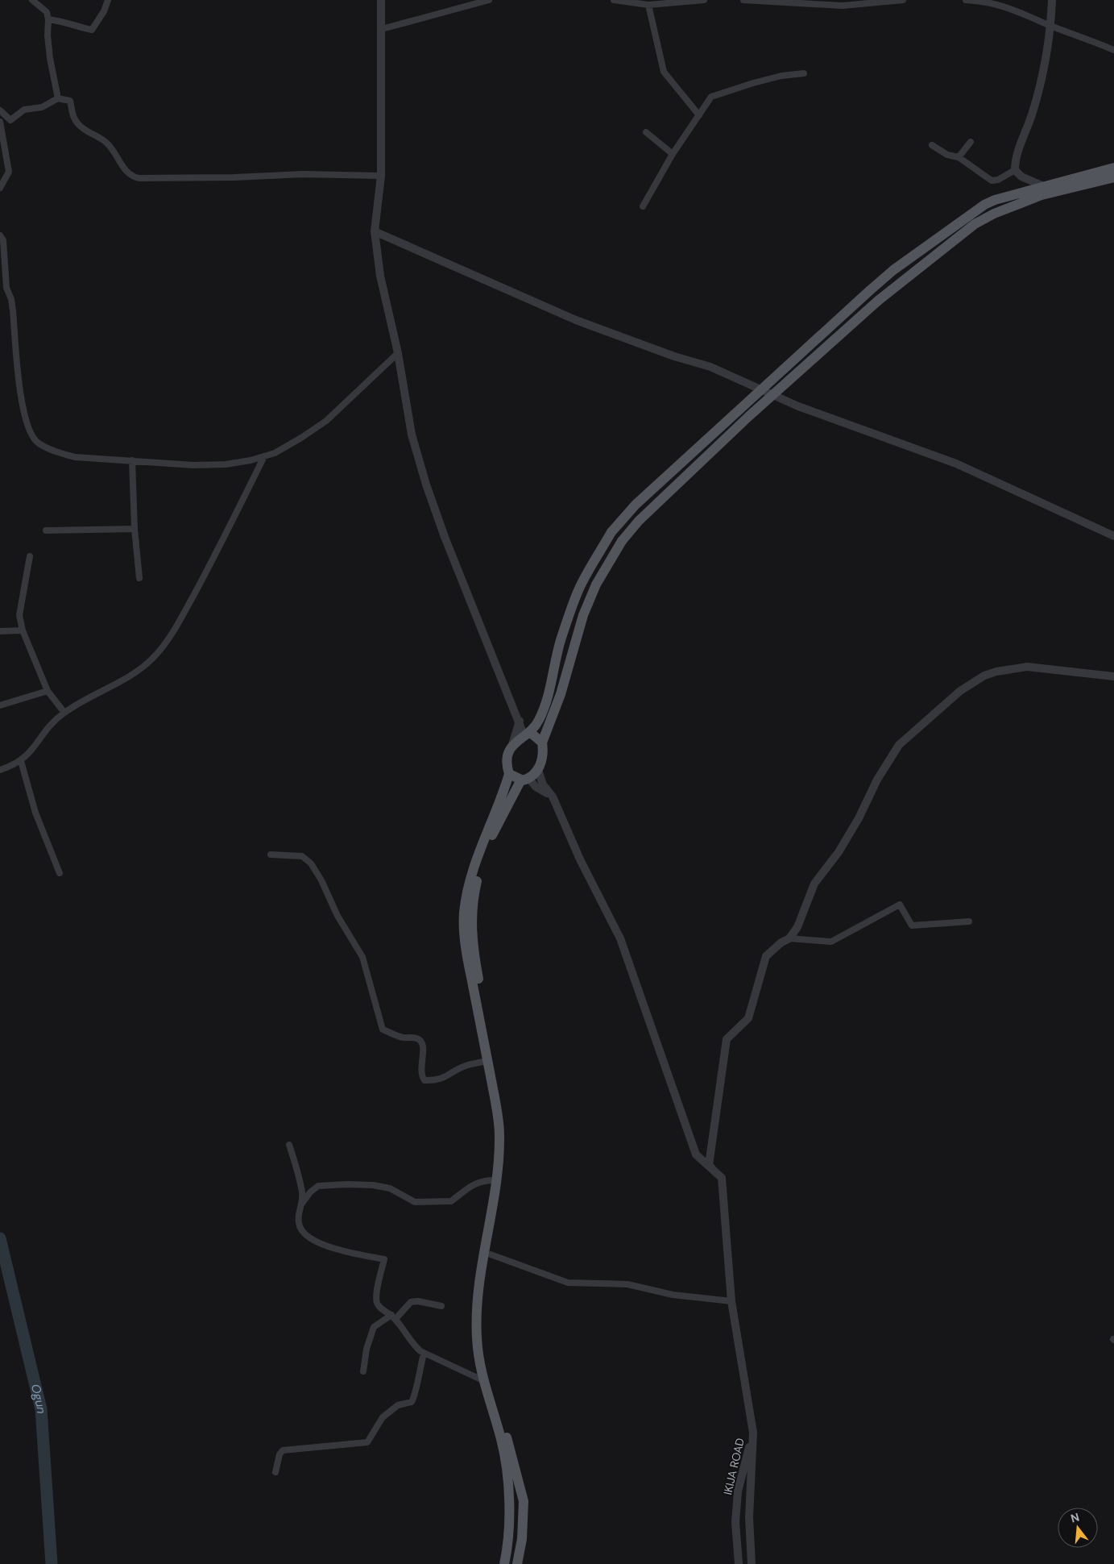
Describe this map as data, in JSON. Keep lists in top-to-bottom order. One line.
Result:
{"streets":{"street":["IKIJA ROAD"]},"water":["Ogun"],"north":"top"}
